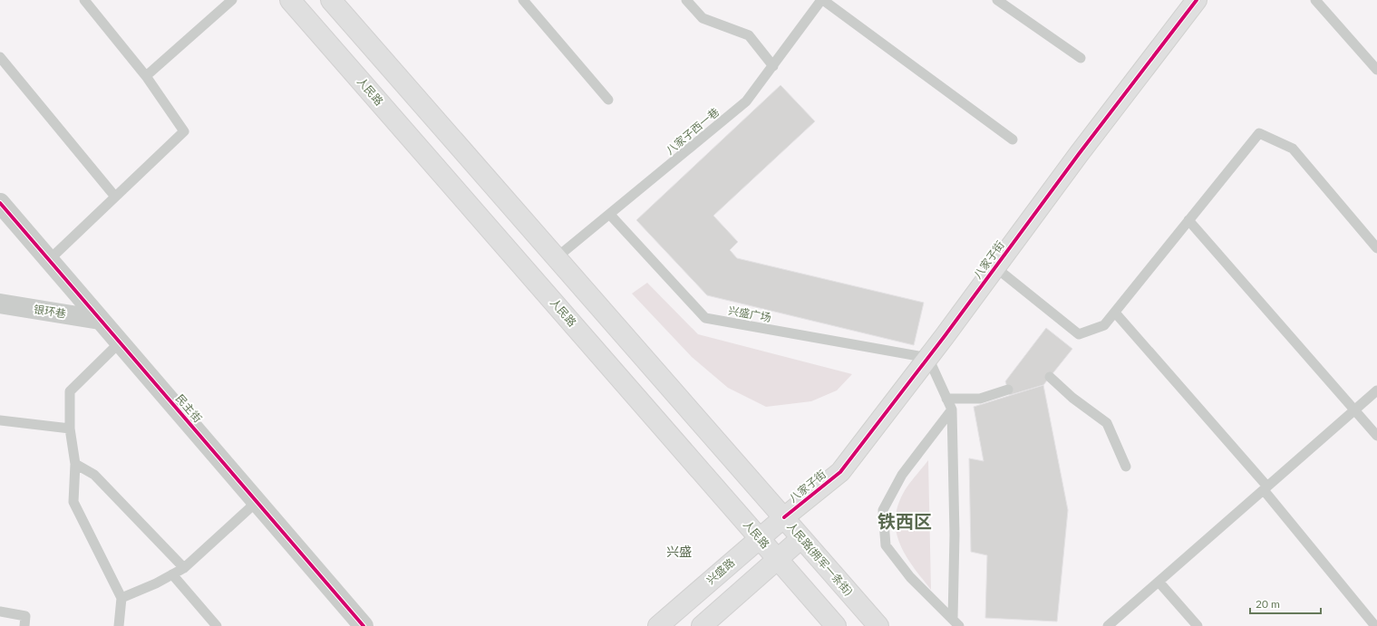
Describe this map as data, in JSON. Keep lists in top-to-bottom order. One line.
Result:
{"streets":{"main road":["人民路","八家子街","人民路(拥军一条街)","兴盛路"],"street":["银环巷","民主街"],"lane":["八家子西一巷","兴盛广场"]},"crossings":[["人民路","兴盛路"],["八家子西一巷","兴盛广场"],["八家子西一巷","人民路(拥军一条街)"],["八家子街","兴盛广场"],["八家子街","人民路(拥军一条街)"],["八家子街","兴盛路"],["银环巷","民主街"],["人民路(拥军一条街)","兴盛路"]],"districts":["铁西区","兴盛"],"scale_bar":"20 m"}
